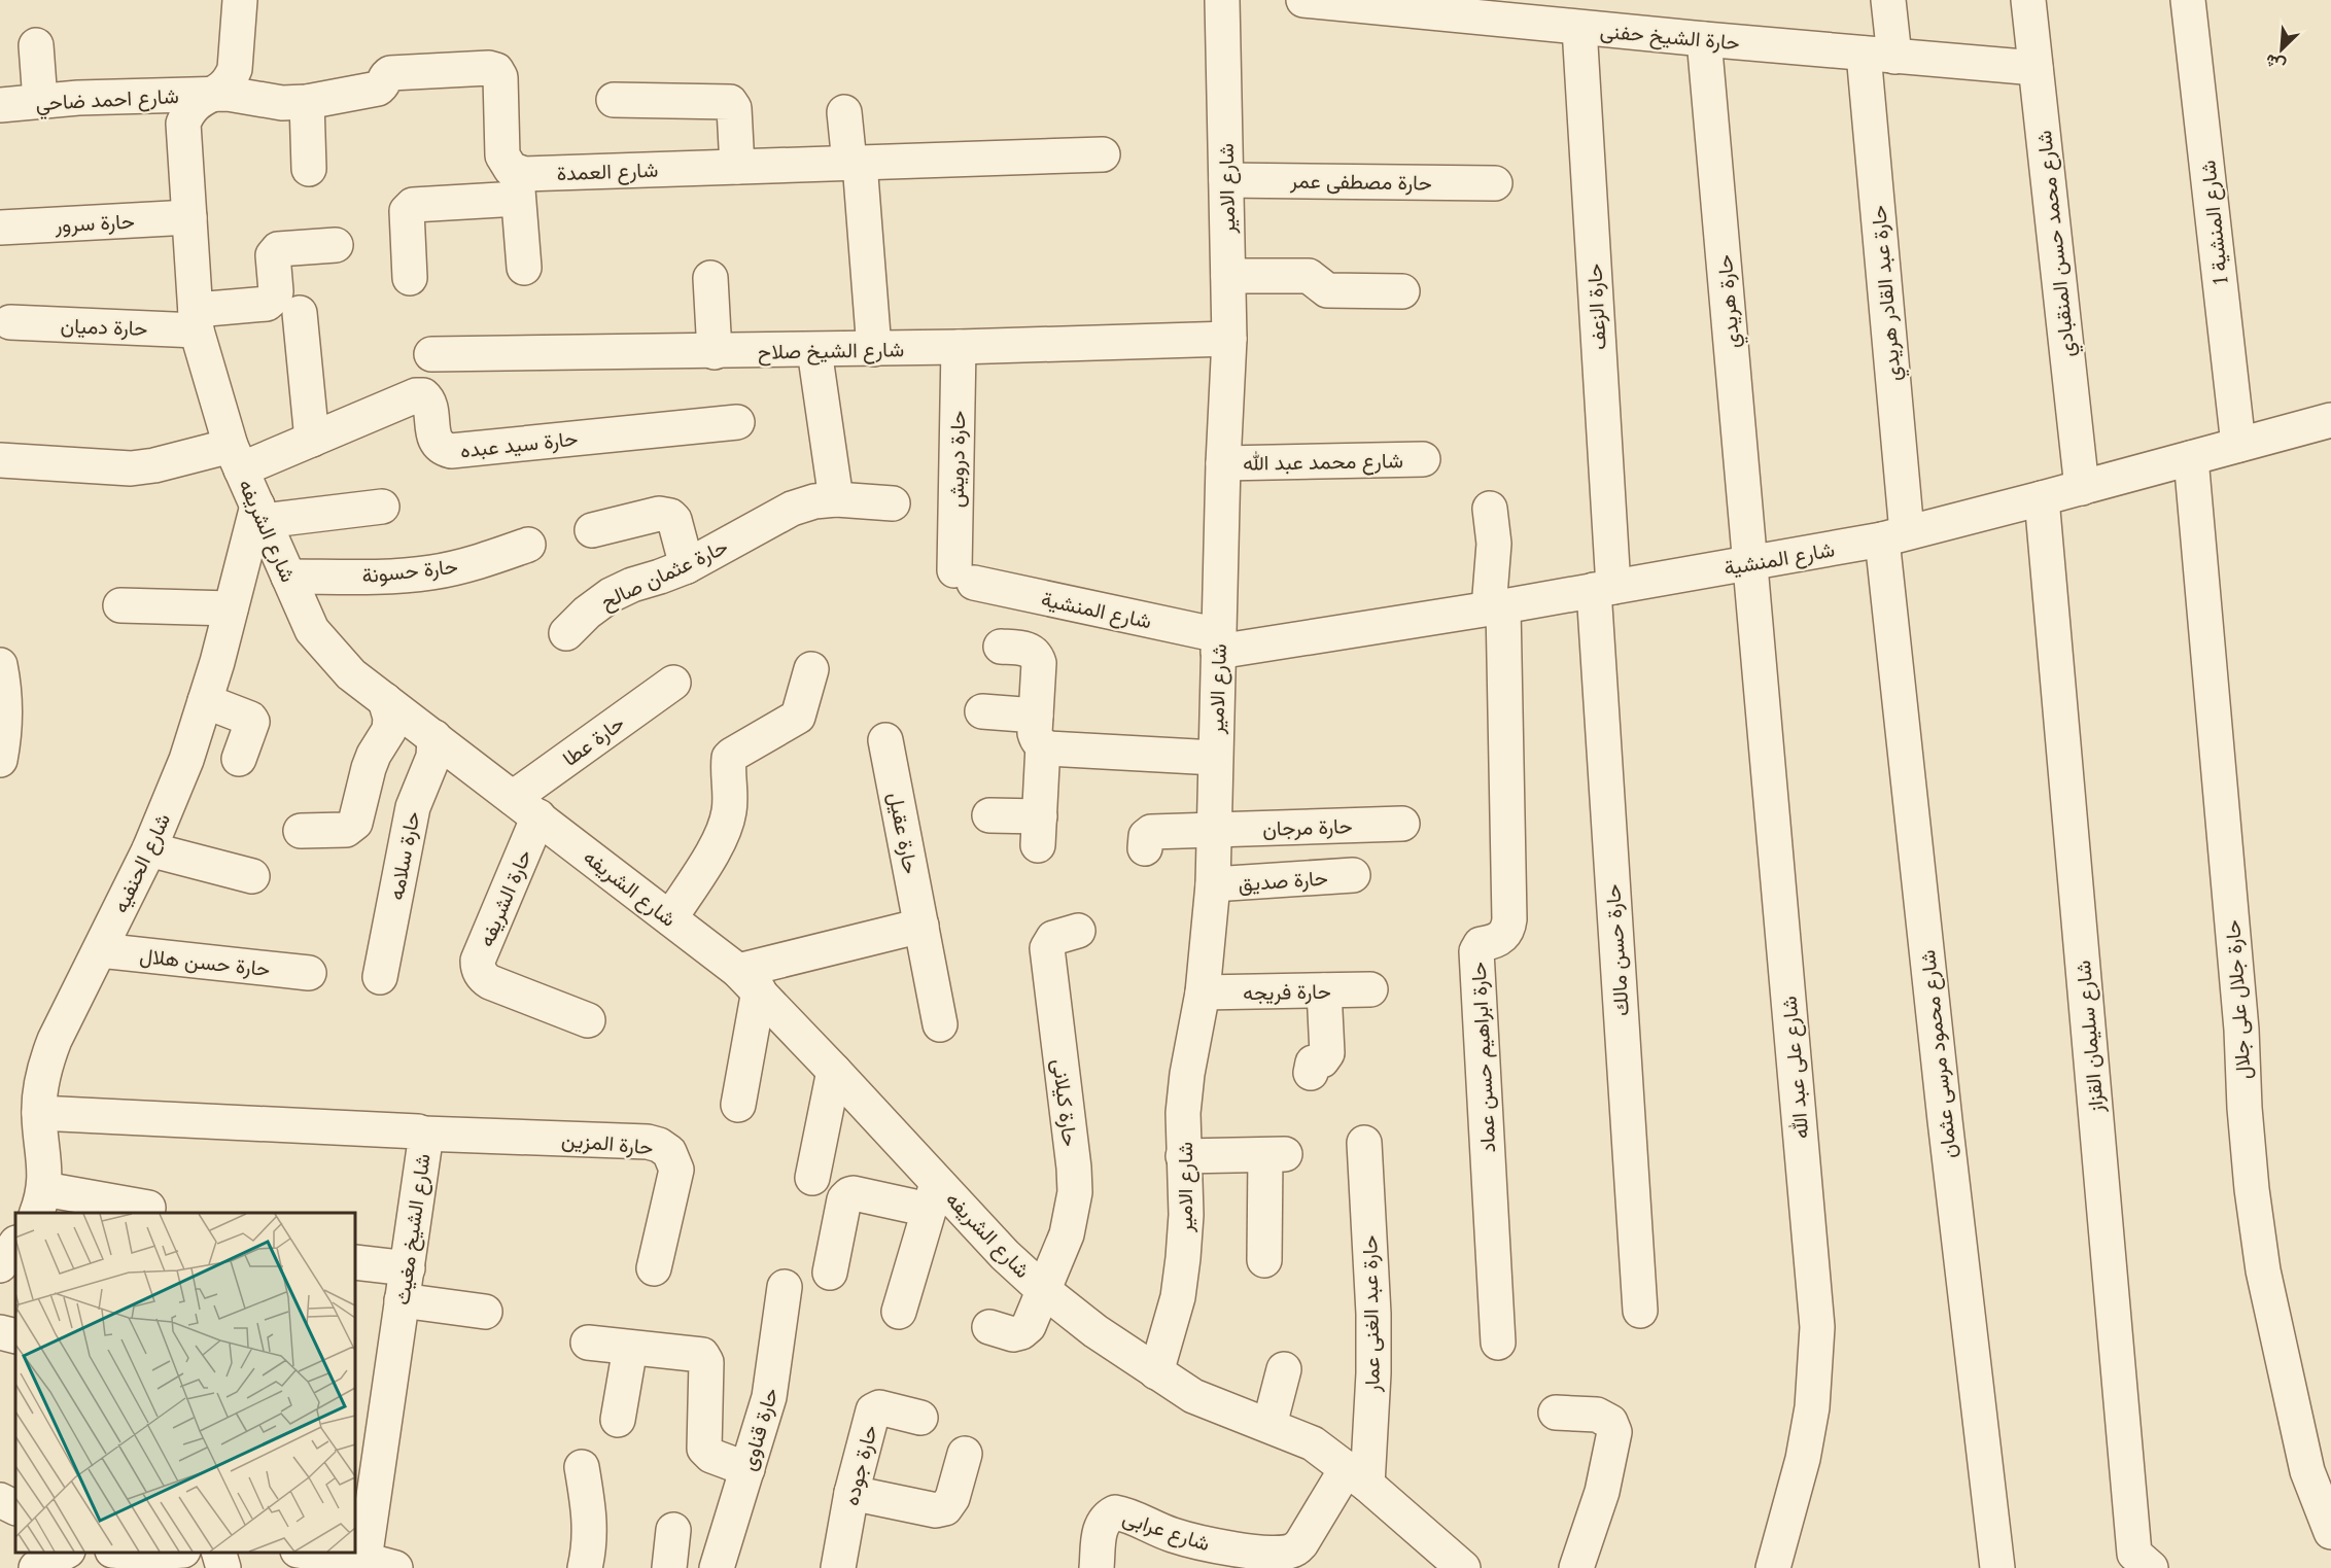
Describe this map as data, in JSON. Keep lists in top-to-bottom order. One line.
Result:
{"streets":{"street":["حارة الشيخ حفنى","شارع احمد ضاحي","شارع العمدة","حارة مصطفى عمر","شارع الامير","حارة سرور","شارع المنشية 1","شارع محمد حسن المنقبادي","حارة عبد القادر هريدي","حارة هريدي","حارة الزعف","حارة دميان","شارع الشيخ صلاح","حارة سيد عبده","حارة درويش","شارع محمد عبد الله","شارع الشريفه","شارع المنشية","حارة حسونة","حارة عثمان صالح","حارة عطا","حارة مرجان","حارة عقيل","حارة سلامه","شارع الحنفيه","حارة صديق","حارة الشريفه","حارة حسن مالك","حارة حسن هلال","حارة فريجه","حارة جلال على جلال","شارع سليمان القزاز","شارع محمود مرسى عثمان","حارة ابراهيم حسن عماد","شارع على عبد الله","حارة كيلانى","حارة المزين","شارع الشيخ مغيث","حارة عبد الغنى عمار","حارة قناوى","حارة جوده","شارع عرابى"]},"crossings":[["حارة الشيخ حفنى","شارع محمد حسن المنقبادي"],["حارة الشيخ حفنى","حارة عبد القادر هريدي"],["حارة الشيخ حفنى","حارة هريدي"],["حارة الشيخ حفنى","حارة الزعف"],["شارع احمد ضاحي","شارع الشريفه"],["حارة مصطفى عمر","شارع الامير"],["شارع الامير","شارع الشيخ صلاح"],["شارع الامير","شارع محمد عبد الله"],["شارع الامير","شارع الشريفه"],["شارع الامير","شارع المنشية"],["شارع الامير","حارة مرجان"],["شارع الامير","حارة صديق"],["شارع الامير","حارة فريجه"],["حارة سرور","شارع الشريفه"],["شارع المنشية 1","شارع المنشية"],["شارع محمد حسن المنقبادي","شارع المنشية"],["حارة عبد القادر هريدي","شارع المنشية"],["حارة عبد القادر هريدي","شارع محمود مرسى عثمان"],["حارة هريدي","شارع المنشية"],["حارة هريدي","شارع على عبد الله"],["حارة الزعف","شارع المنشية"],["حارة الزعف","حارة حسن مالك"],["حارة دميان","شارع الشريفه"],["شارع الشيخ صلاح","حارة درويش"],["حارة سيد عبده","شارع الشريفه"],["حارة درويش","شارع المنشية"],["شارع الشريفه","حارة حسونة"],["شارع الشريفه","حارة عطا"],["شارع الشريفه","حارة سلامه"],["شارع الشريفه","شارع الحنفيه"],["شارع الشريفه","حارة الشريفه"],["شارع الشريفه","حارة كيلانى"],["شارع الشريفه","حارة عبد الغنى عمار"],["شارع الشريفه","شارع عرابى"],["شارع المنشية","حارة حسن مالك"],["شارع المنشية","حارة جلال على جلال"],["شارع المنشية","شارع سليمان القزاز"],["شارع المنشية","شارع محمود مرسى عثمان"],["شارع المنشية","حارة ابراهيم حسن عماد"],["شارع المنشية","شارع على عبد الله"],["حارة عطا","حارة الشريفه"],["شارع الحنفيه","حارة حسن هلال"],["شارع الحنفيه","شارع الشيخ مغيث"],["حارة المزين","شارع الشيخ مغيث"],["حارة عبد الغنى عمار","شارع عرابى"]],"north":"bottom left"}
